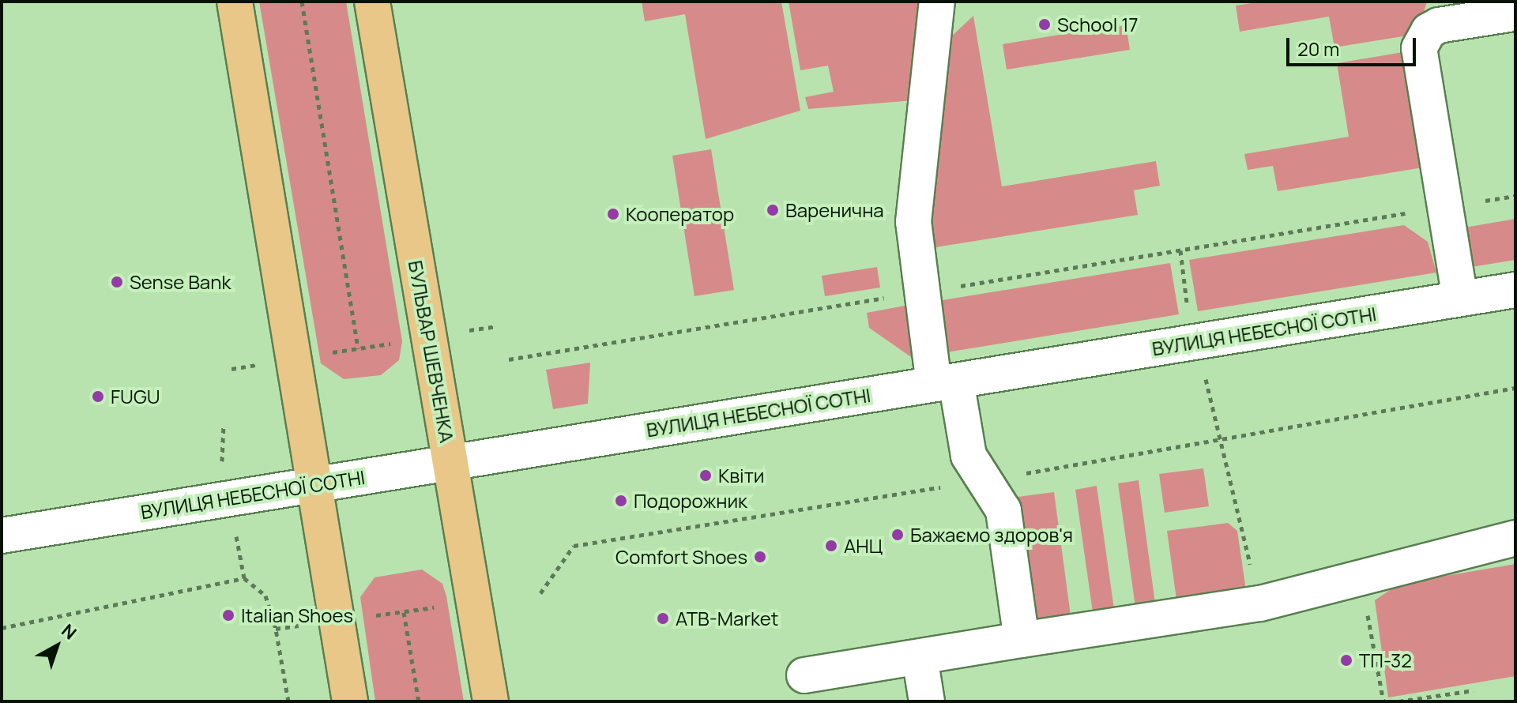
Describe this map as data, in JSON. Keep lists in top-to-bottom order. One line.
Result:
{"streets":{"main road":["БУЛЬВАР ШЕВЧЕНКА"],"street":["ВУЛИЦЯ НЕБЕСНОЇ СОТНІ"]},"crossings":[["ВУЛИЦЯ НЕБЕСНОЇ СОТНІ","БУЛЬВАР ШЕВЧЕНКА"]],"places":["School 17","Варенична","Кооператор","Sense Bank","FUGU","Квіти","Подорожник","Бажаємо здоров'я","АНЦ","Comfort Shoes","Italian Shoes","ATB-Market","ТП-32"],"scale_bar":"20 m","north":"top right"}
